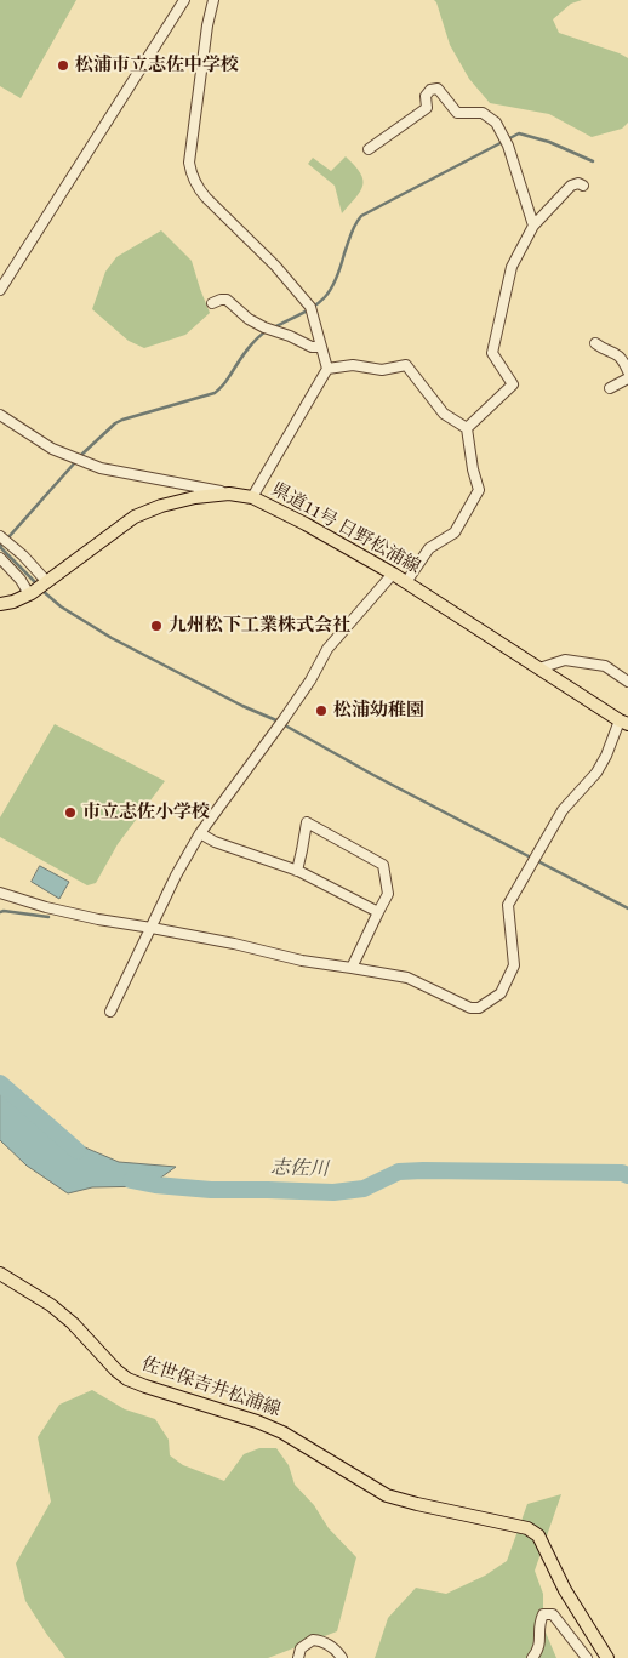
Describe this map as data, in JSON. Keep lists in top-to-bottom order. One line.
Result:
{"streets":{"main road":["県道11号 日野松浦線","佐世保吉井松浦線"]},"water":["志佐川"],"places":["松浦市立志佐中学校","九州松下工業株式会社","松浦幼稚園","市立志佐小学校"]}
